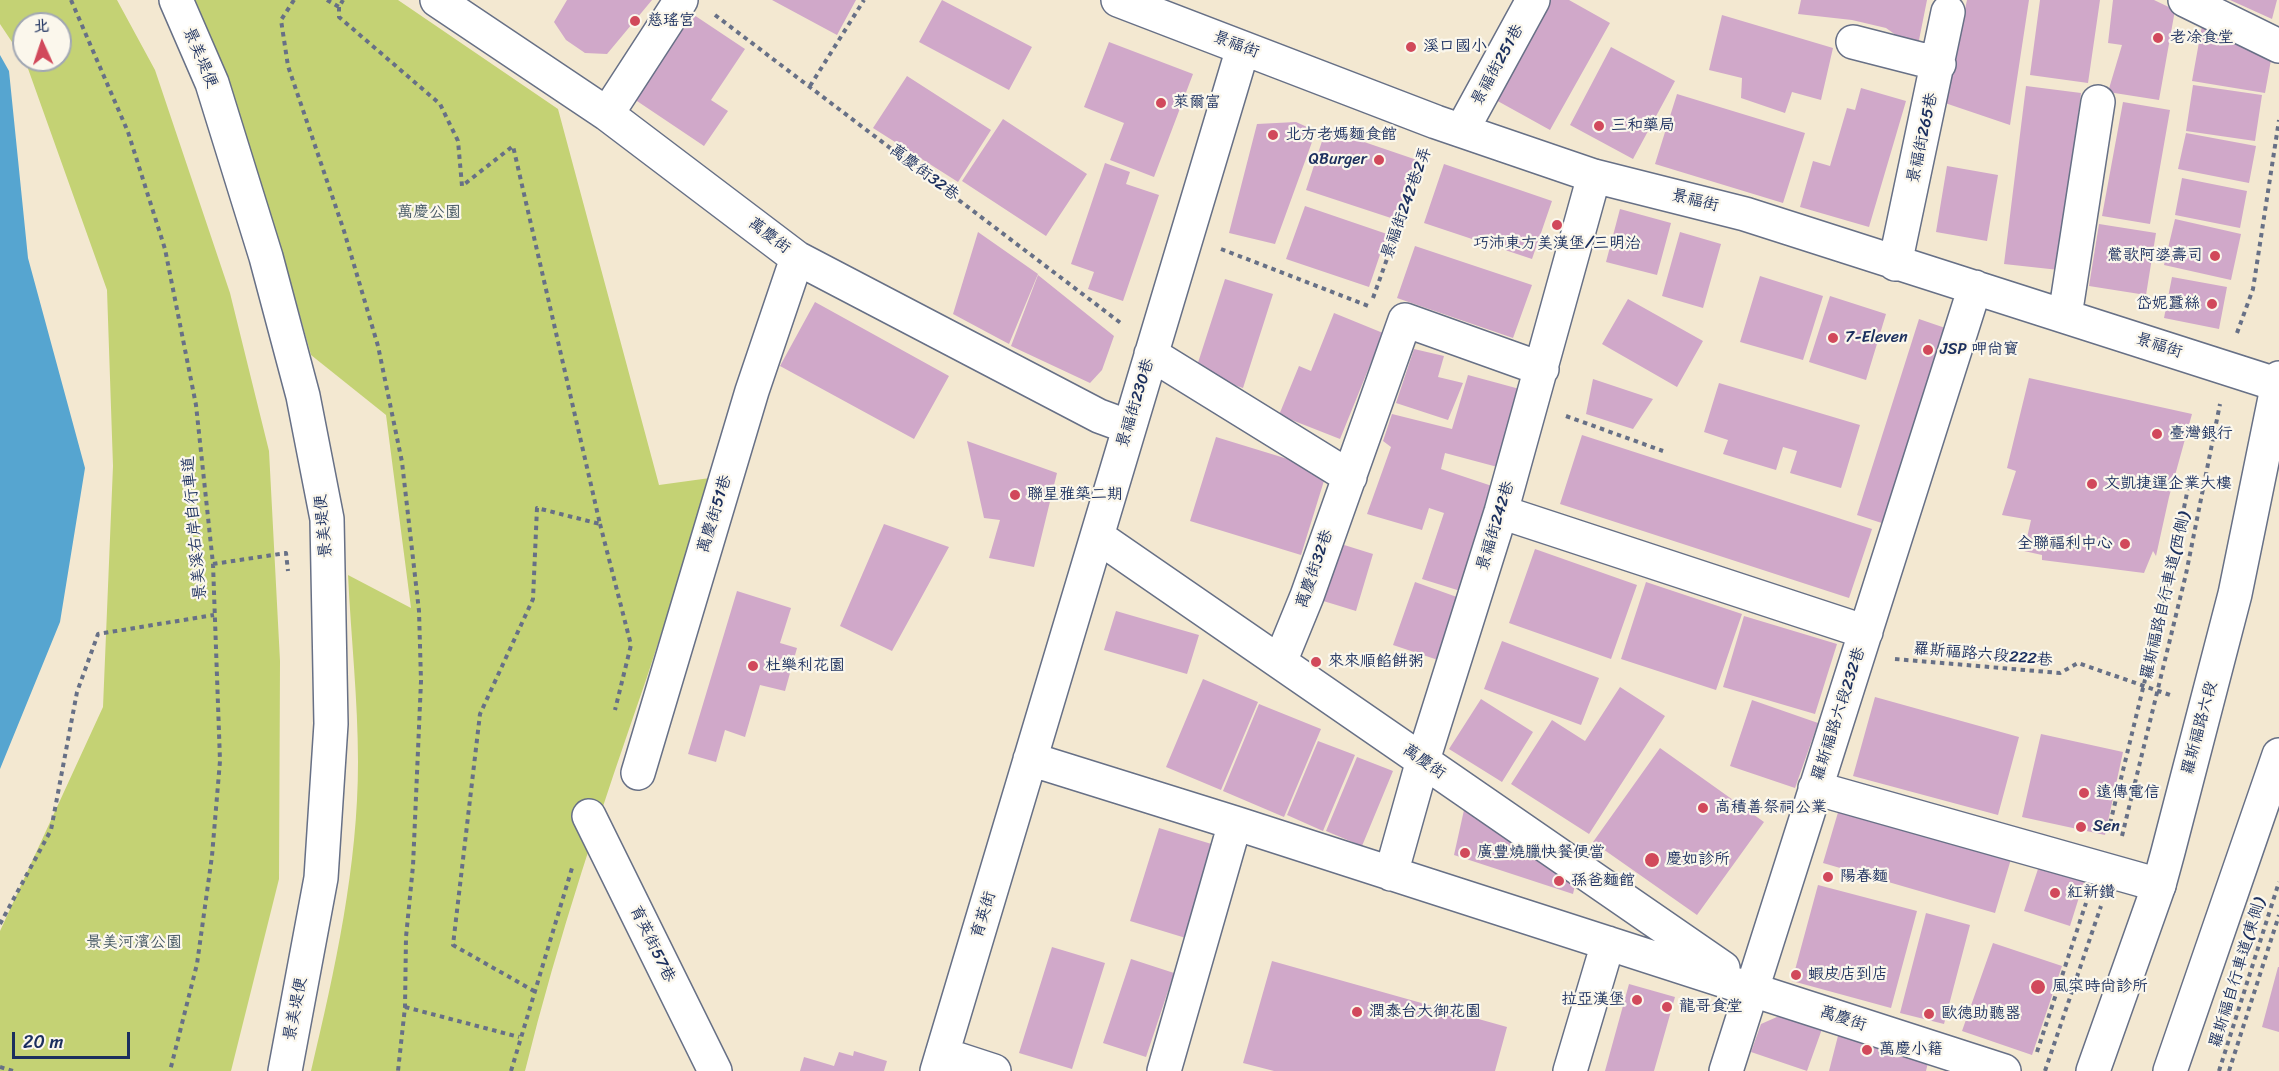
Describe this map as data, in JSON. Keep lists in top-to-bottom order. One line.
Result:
{"streets":{"street":["景福街","景美堤便","景福街251巷","景福街265巷","萬慶街32巷","萬慶街","景福街230巷","萬慶街51巷","景福街242巷","羅斯福路六段232巷","羅斯福路六段","育英街","育英街57巷"],"path":["景福街242巷2弄","景美溪右岸自行車道","羅斯福路自行車道(西側)","羅斯福路六段222巷","羅斯福自行車道(東側)"]},"crossings":[["景福街","景福街251巷"],["景福街","景福街265巷"],["景福街","景福街242巷2弄"],["景福街","景福街230巷"],["景福街","景福街242巷"],["景福街","羅斯福路自行車道(西側)"],["景福街","羅斯福路六段"],["景福街251巷","景福街242巷2弄"],["萬慶街32巷","萬慶街"],["萬慶街32巷","景福街230巷"],["萬慶街","景福街230巷"],["萬慶街","萬慶街51巷"],["萬慶街","景福街242巷"],["萬慶街","育英街"],["景福街230巷","育英街"],["景福街242巷","羅斯福路六段232巷"],["羅斯福路自行車道(西側)","羅斯福路六段222巷"],["羅斯福路自行車道(西側)","羅斯福路六段232巷"],["羅斯福路六段222巷","羅斯福路六段232巷"],["羅斯福路六段222巷","羅斯福路六段"],["羅斯福路六段232巷","羅斯福路六段"]],"parks":["萬慶公園","景美河濱公園"],"places":["慈瑤宮","老凃食堂","溪口國小","萊爾富","三和藥局","北方老媽麵食館","QBurger","巧沛東方美漢堡/三明治","鶯歌阿婆壽司","岱妮蠶絲","7-Eleven","JSP 呷尚寶","臺灣銀行","文凱捷運企業大樓","聯星雅築二期","全聯福利中心","來來順餡餅粥","杜樂利花園","遠傳電信","高積善祭祠公業","Sen","廣豐燒臘快餐便當","慶如診所","陽春麵","孫爸麵館","紅新鑽","蝦皮店到店","風寀時尚診所","拉亞漢堡","龍哥食堂","潤泰台大御花園","歐德助聽器","萬慶小籍"],"scale_bar":"20 m","north":"top"}
